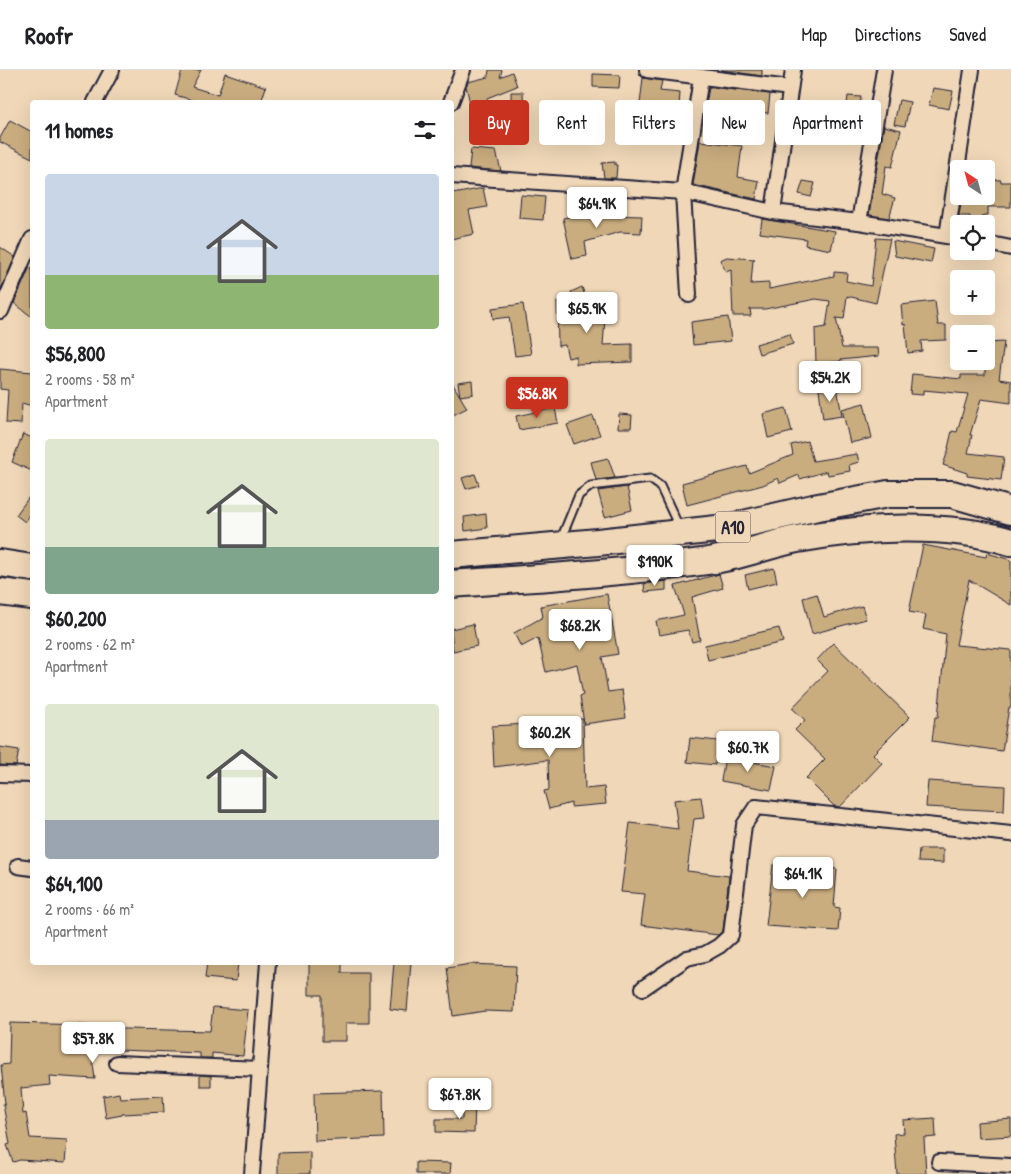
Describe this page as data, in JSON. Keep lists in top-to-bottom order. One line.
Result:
{"streets":{"highway":["A10"]},"north":"top left","page":{"header":"Roofr","nav":["Map","Directions","Saved"],"chip":["Buy","Rent","Filters","New","Apartment"],"heading":"11 homes","map_buttons":["+","−"],"list":[{"name":"$56,800","note":"2 rooms · 58 m² · Apartment"},{"name":"$60,200","note":"2 rooms · 62 m² · Apartment"},{"name":"$64,100","note":"2 rooms · 66 m² · Apartment"}],"price":["$64.9K","$65.9K","$54.2K","$56.8K","$190K","$68.2K","$60.2K","$60.7K","$64.1K","$57.8K","$67.8K"]}}
